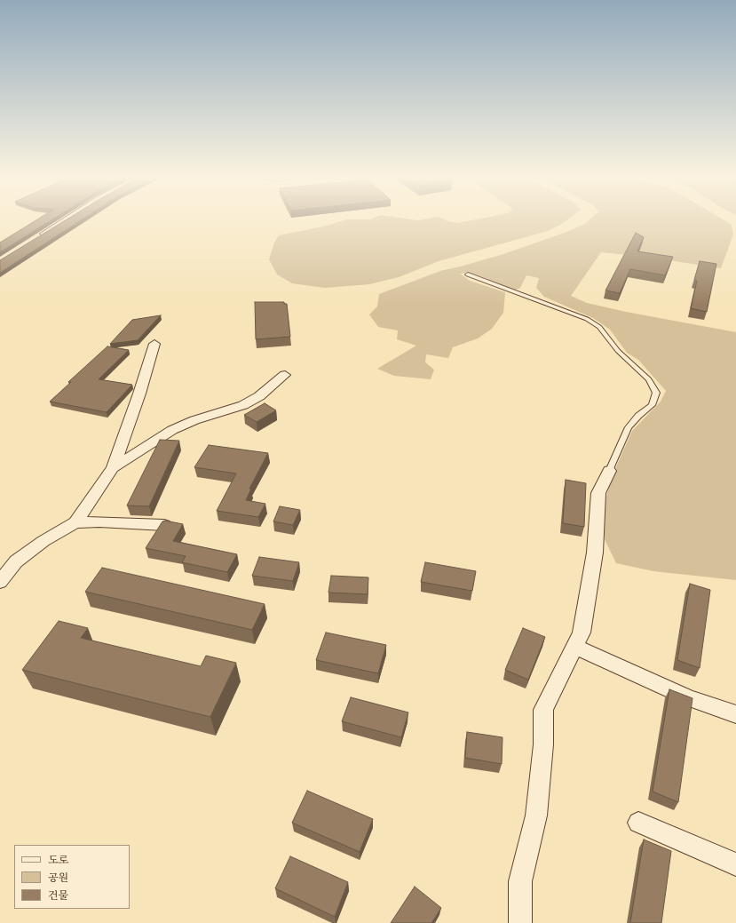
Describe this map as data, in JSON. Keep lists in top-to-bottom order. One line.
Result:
{"legend":["도로","공원","건물"]}
